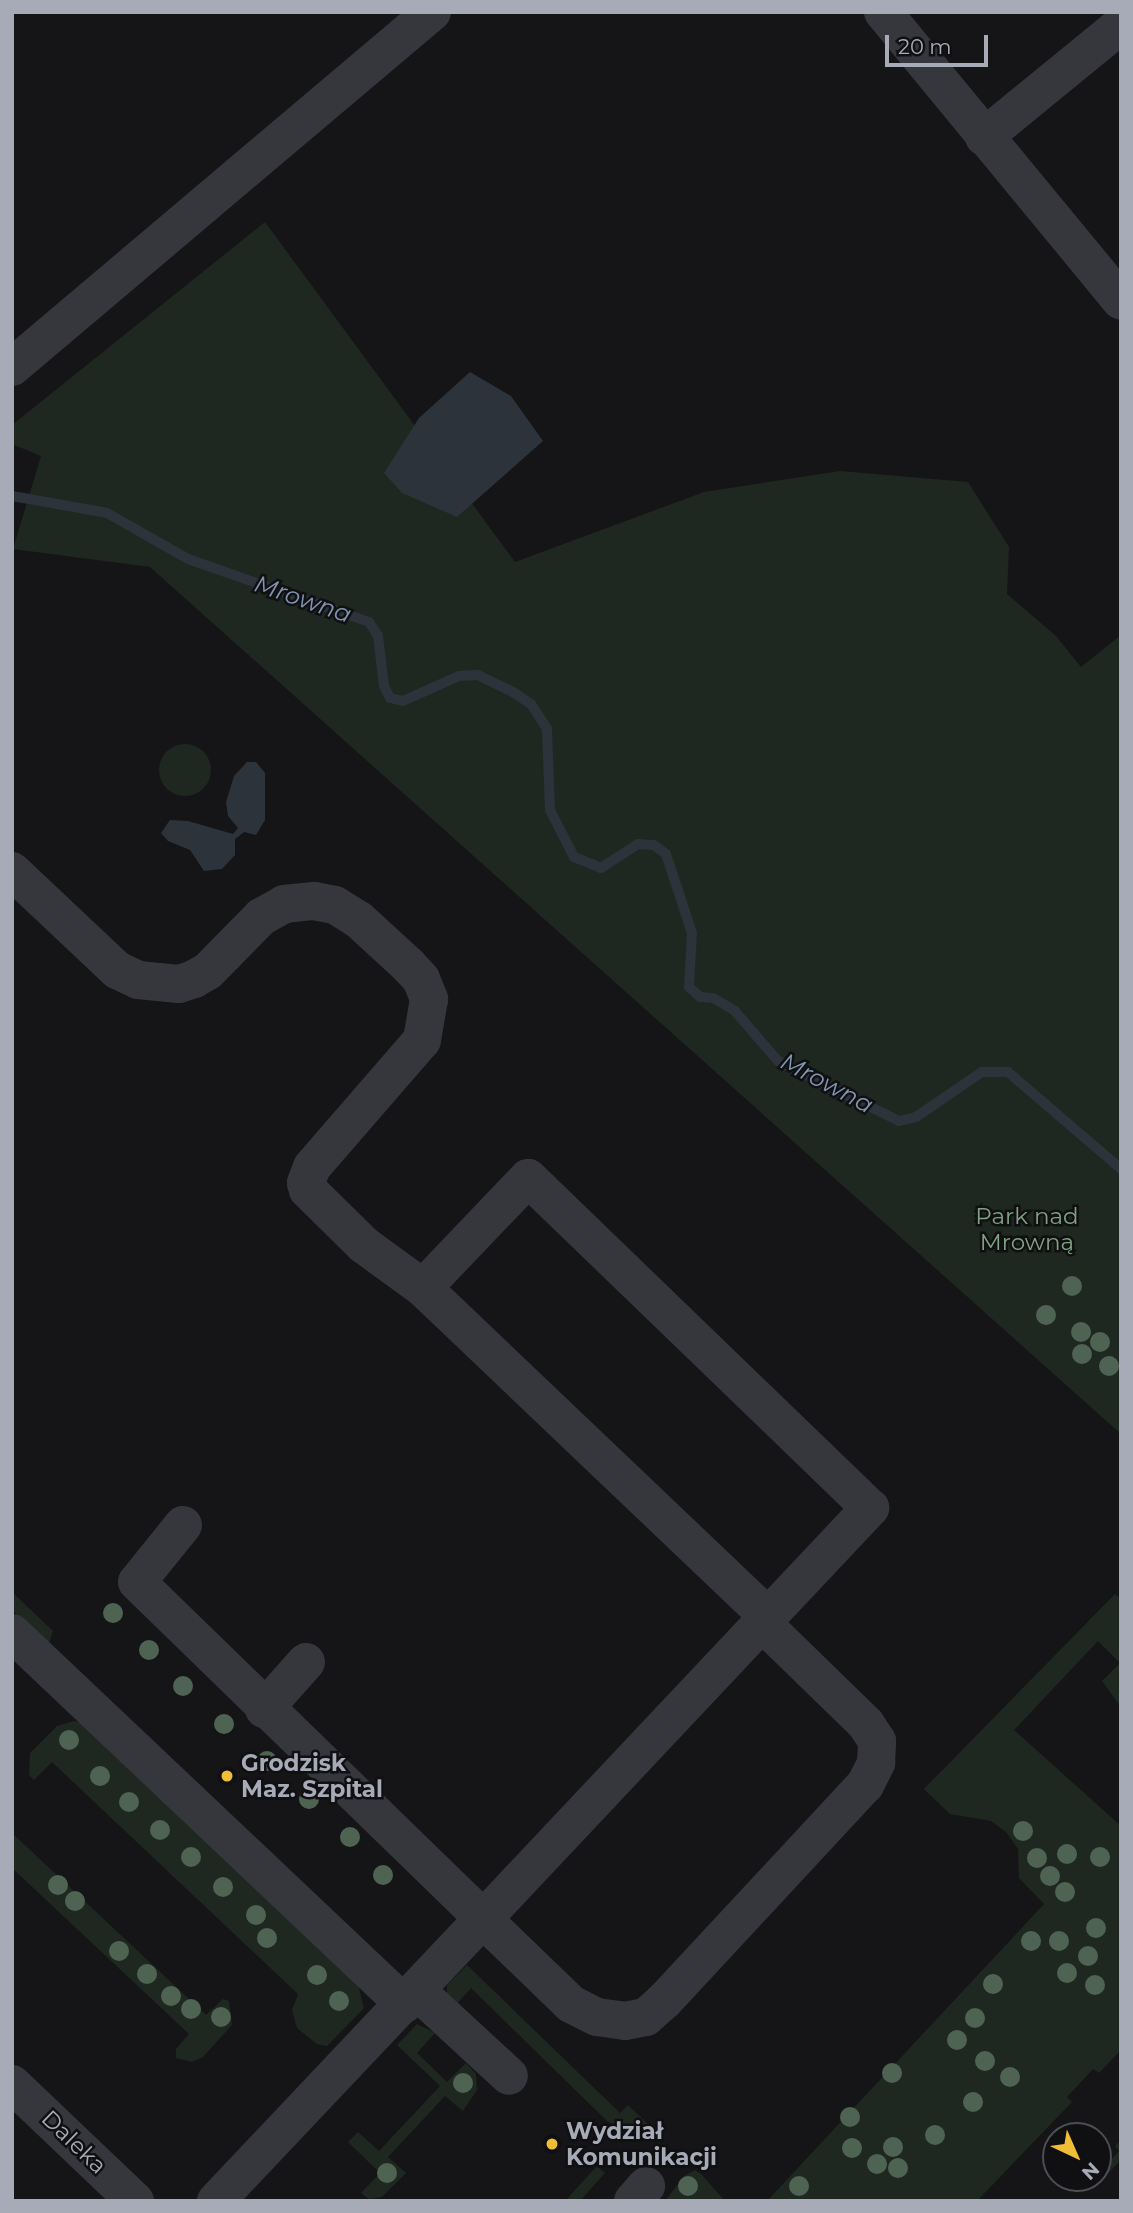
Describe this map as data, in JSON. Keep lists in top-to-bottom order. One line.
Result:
{"streets":{"street":["Daleka"]},"water":["Mrowna"],"parks":["Park nad Mrowną"],"places":["Grodzisk Maz. Szpital","Wydział Komunikacji"],"scale_bar":"20 m","north":"bottom right"}
